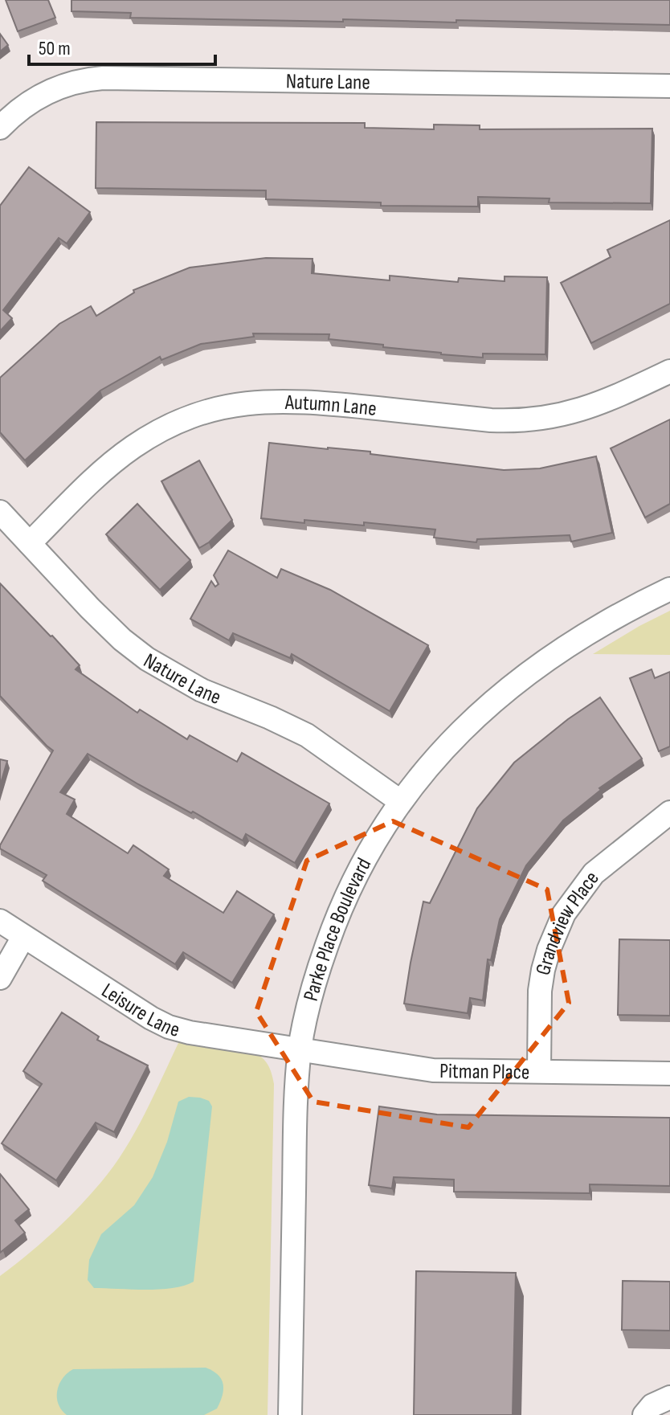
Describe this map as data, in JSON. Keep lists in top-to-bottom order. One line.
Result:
{"streets":{"street":["Nature Lane","Autumn Lane","Grandview Place","Parke Place Boulevard","Leisure Lane","Pitman Place"]},"crossings":[["Nature Lane","Autumn Lane"],["Nature Lane","Parke Place Boulevard"],["Grandview Place","Pitman Place"],["Parke Place Boulevard","Leisure Lane"],["Parke Place Boulevard","Pitman Place"],["Leisure Lane","Pitman Place"]],"scale_bar":"50 m"}
